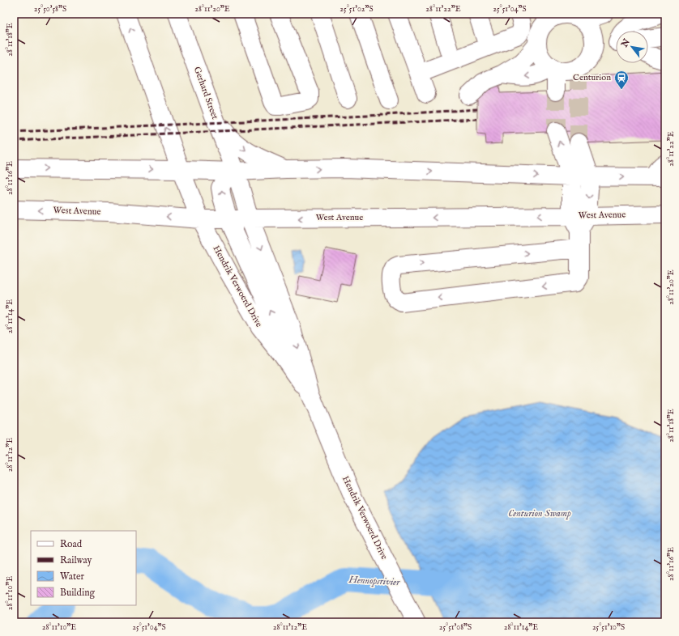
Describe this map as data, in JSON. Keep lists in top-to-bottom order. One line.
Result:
{"streets":{"street":["Gerhard Street","West Avenue","Hendrik Verwoerd Drive"]},"crossings":[["Gerhard Street","Hendrik Verwoerd Drive"],["West Avenue","Hendrik Verwoerd Drive"]],"water":["Centurion Swamp","Hennopsrivier"],"places":{"station":["Centurion"]},"legend":["Road","Railway","Water","Building"],"north":"top left","coordinates":["25°50'58\"S","28°11'20\"E","25°51'02\"S","28°11'22\"E","25°51'04\"S","28°11'18\"E","28°11'16\"E","28°11'14\"E","28°11'12\"E","28°11'10\"E","25°51'08\"S","25°51'10\"S"]}
